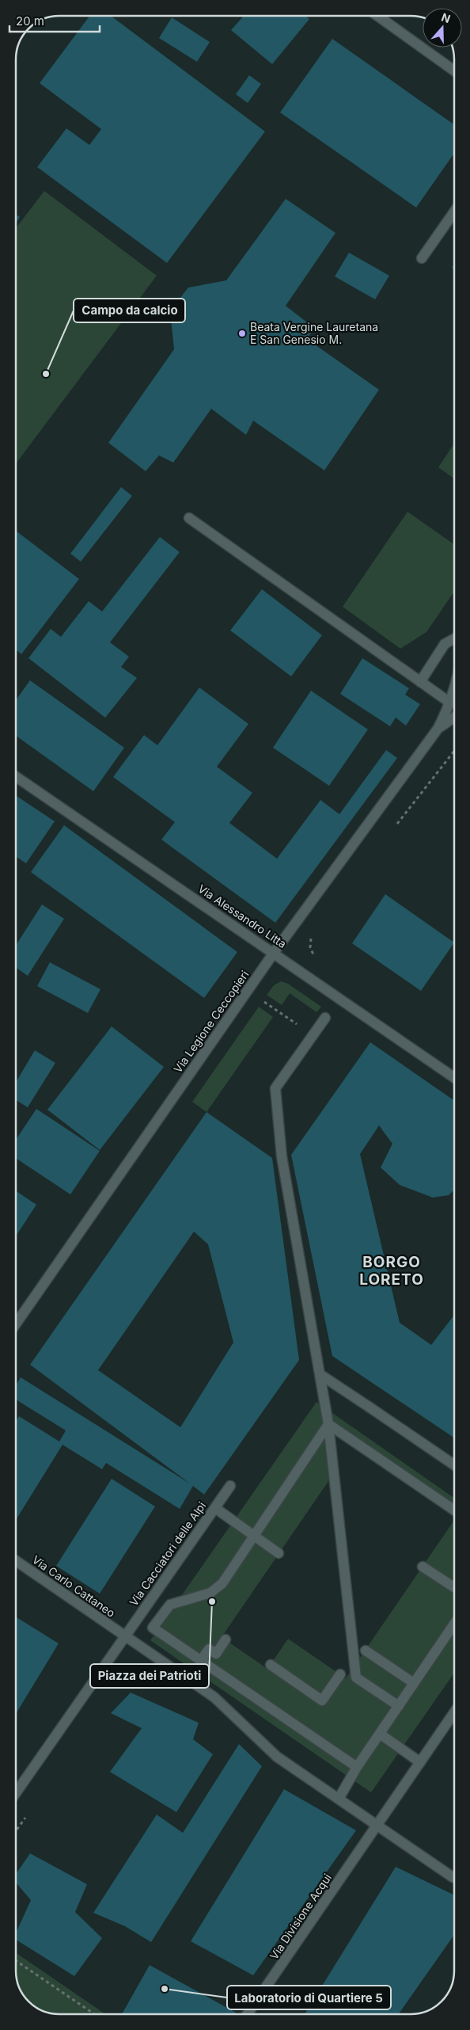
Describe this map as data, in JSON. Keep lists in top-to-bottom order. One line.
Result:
{"streets":{"street":["Via Alessandro Litta","Via Legione Ceccopieri","Via Cacciatori delle Alpi","Via Carlo Cattaneo","Via Divisione Acqui"]},"crossings":[["Via Alessandro Litta","Via Legione Ceccopieri"],["Via Cacciatori delle Alpi","Via Carlo Cattaneo"],["Via Carlo Cattaneo","Via Divisione Acqui"]],"districts":["BORGO LORETO"],"places":["Beata Vergine Lauretana E San Genesio M.","Campo da calcio","Piazza dei Patrioti","Laboratorio di Quartiere 5"],"scale_bar":"20 m","north":"top"}
